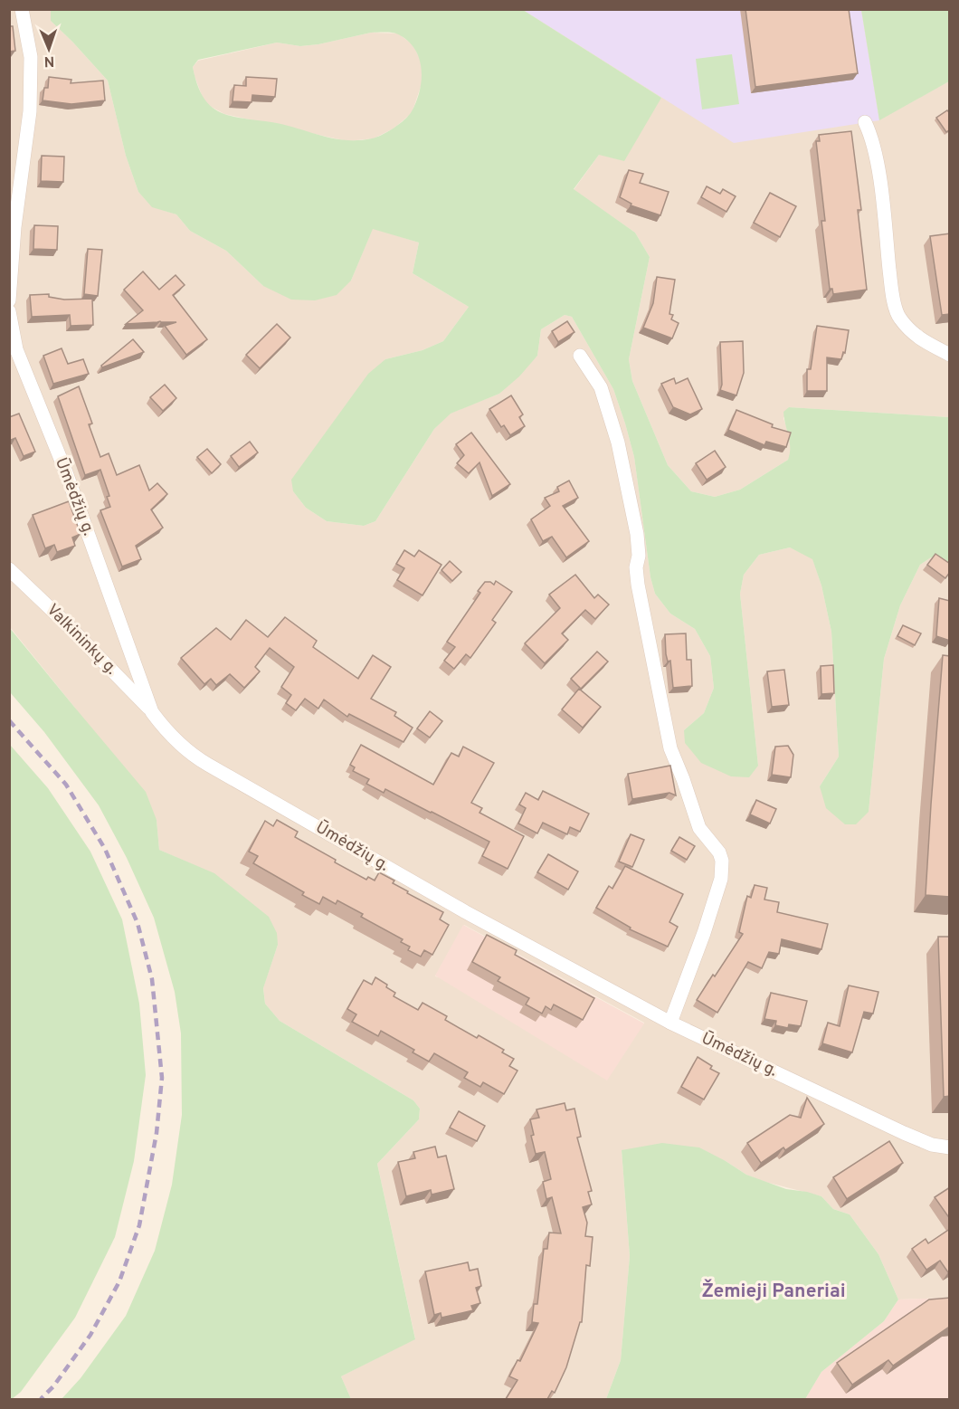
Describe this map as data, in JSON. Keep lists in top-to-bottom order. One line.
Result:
{"streets":{"street":["Ūmėdžių g.","Valkininkų g."]},"crossings":[["Ūmėdžių g.","Valkininkų g."]],"districts":["Žemieji Paneriai"],"north":"bottom"}
